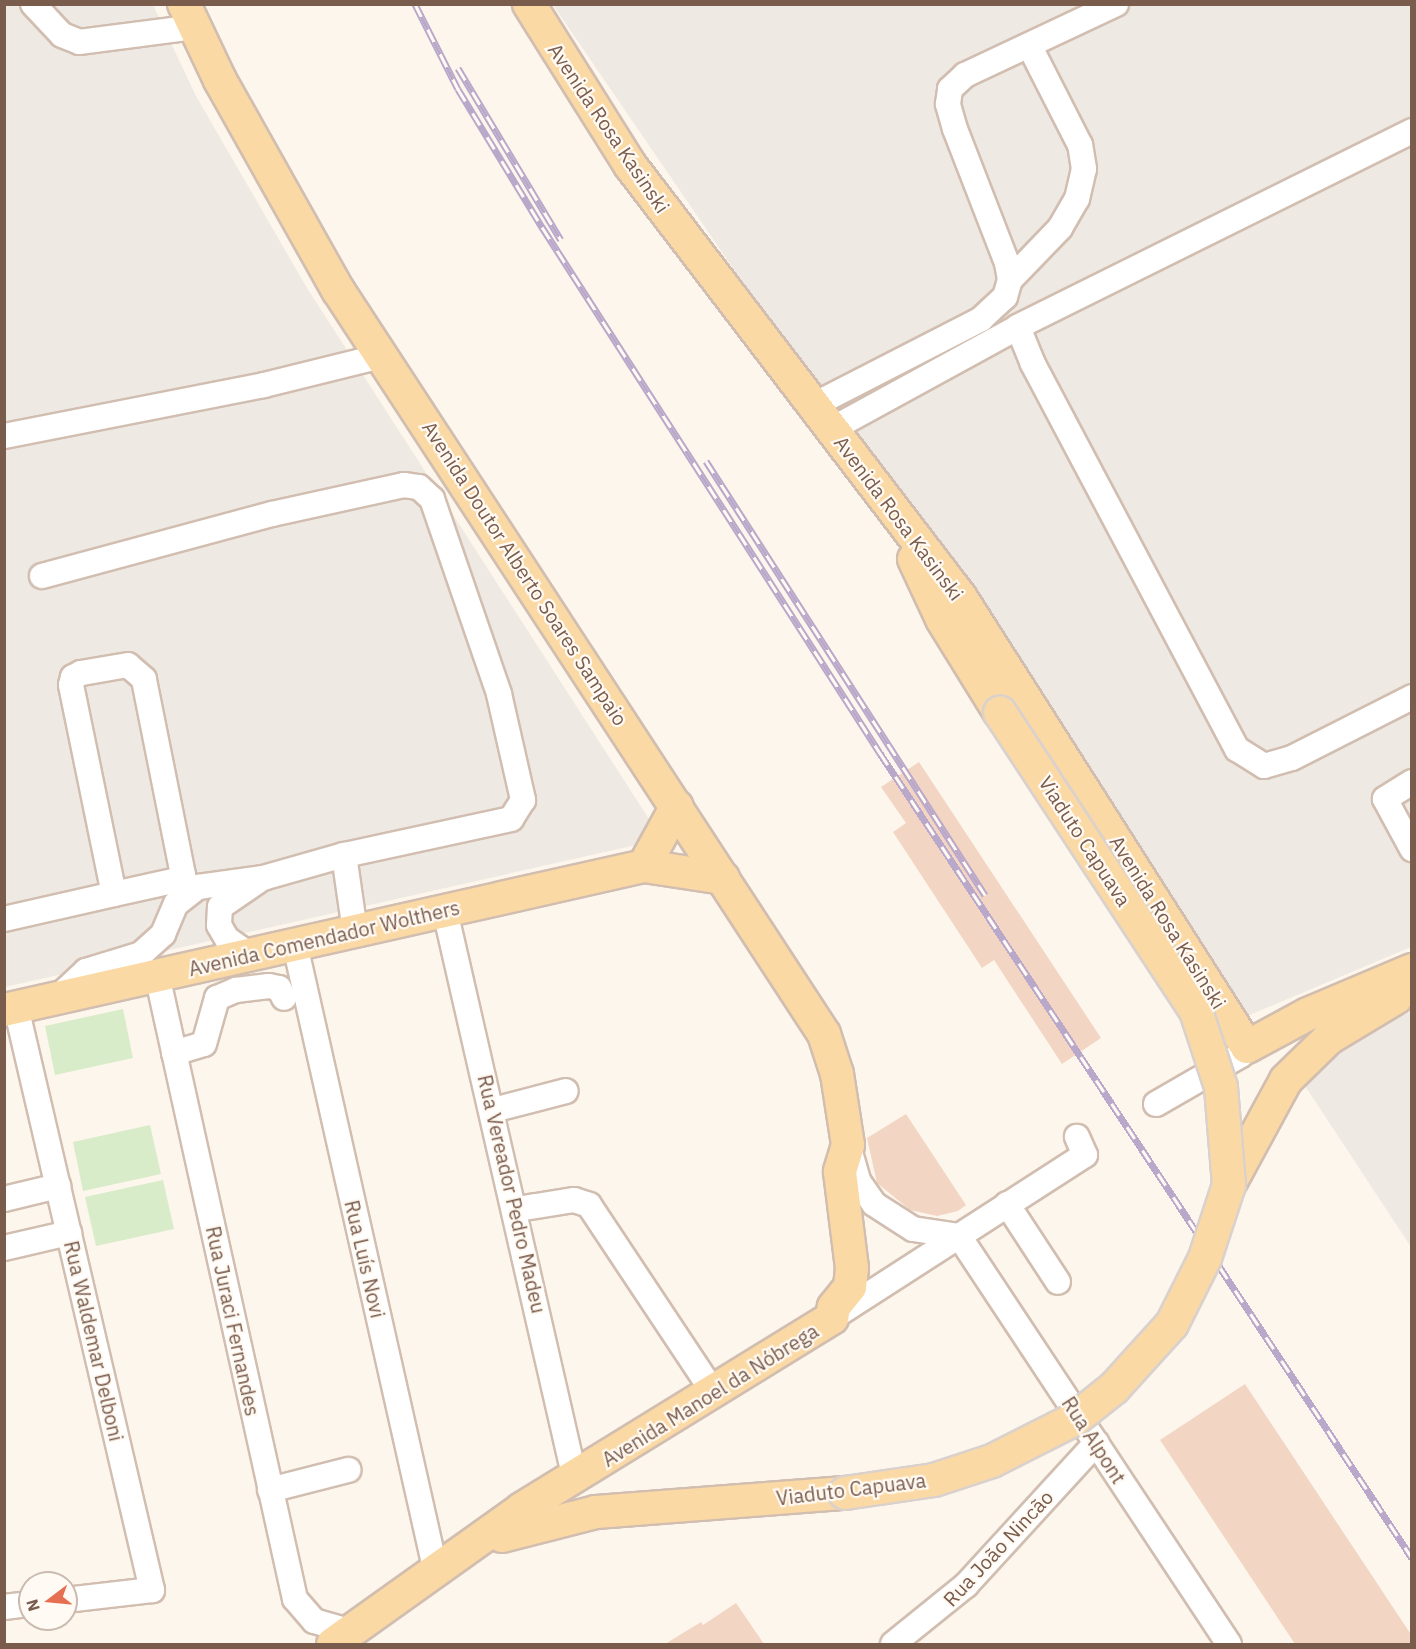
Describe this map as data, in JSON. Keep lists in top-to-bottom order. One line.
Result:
{"streets":{"main road":["Avenida Rosa Kasinski","Avenida Doutor Alberto Soares Sampaio","Viaduto Capuava","Avenida Comendador Wolthers","Avenida Manoel da Nóbrega"],"street":["Rua Vereador Pedro Madeu","Rua Luís Novi","Rua Juraci Fernandes","Rua Waldemar Delboni","Rua Alpont","Rua João Nincão"]},"crossings":[["Avenida Rosa Kasinski","Viaduto Capuava"],["Avenida Doutor Alberto Soares Sampaio","Avenida Comendador Wolthers"],["Avenida Doutor Alberto Soares Sampaio","Avenida Manoel da Nóbrega"],["Avenida Doutor Alberto Soares Sampaio","Rua Alpont"],["Viaduto Capuava","Avenida Manoel da Nóbrega"],["Avenida Comendador Wolthers","Rua Vereador Pedro Madeu"],["Avenida Comendador Wolthers","Rua Luís Novi"],["Avenida Comendador Wolthers","Rua Juraci Fernandes"],["Avenida Comendador Wolthers","Rua Waldemar Delboni"],["Rua Vereador Pedro Madeu","Avenida Manoel da Nóbrega"],["Rua Luís Novi","Avenida Manoel da Nóbrega"],["Rua Juraci Fernandes","Avenida Manoel da Nóbrega"],["Avenida Manoel da Nóbrega","Rua Alpont"],["Rua Alpont","Rua João Nincão"]],"north":"left"}
